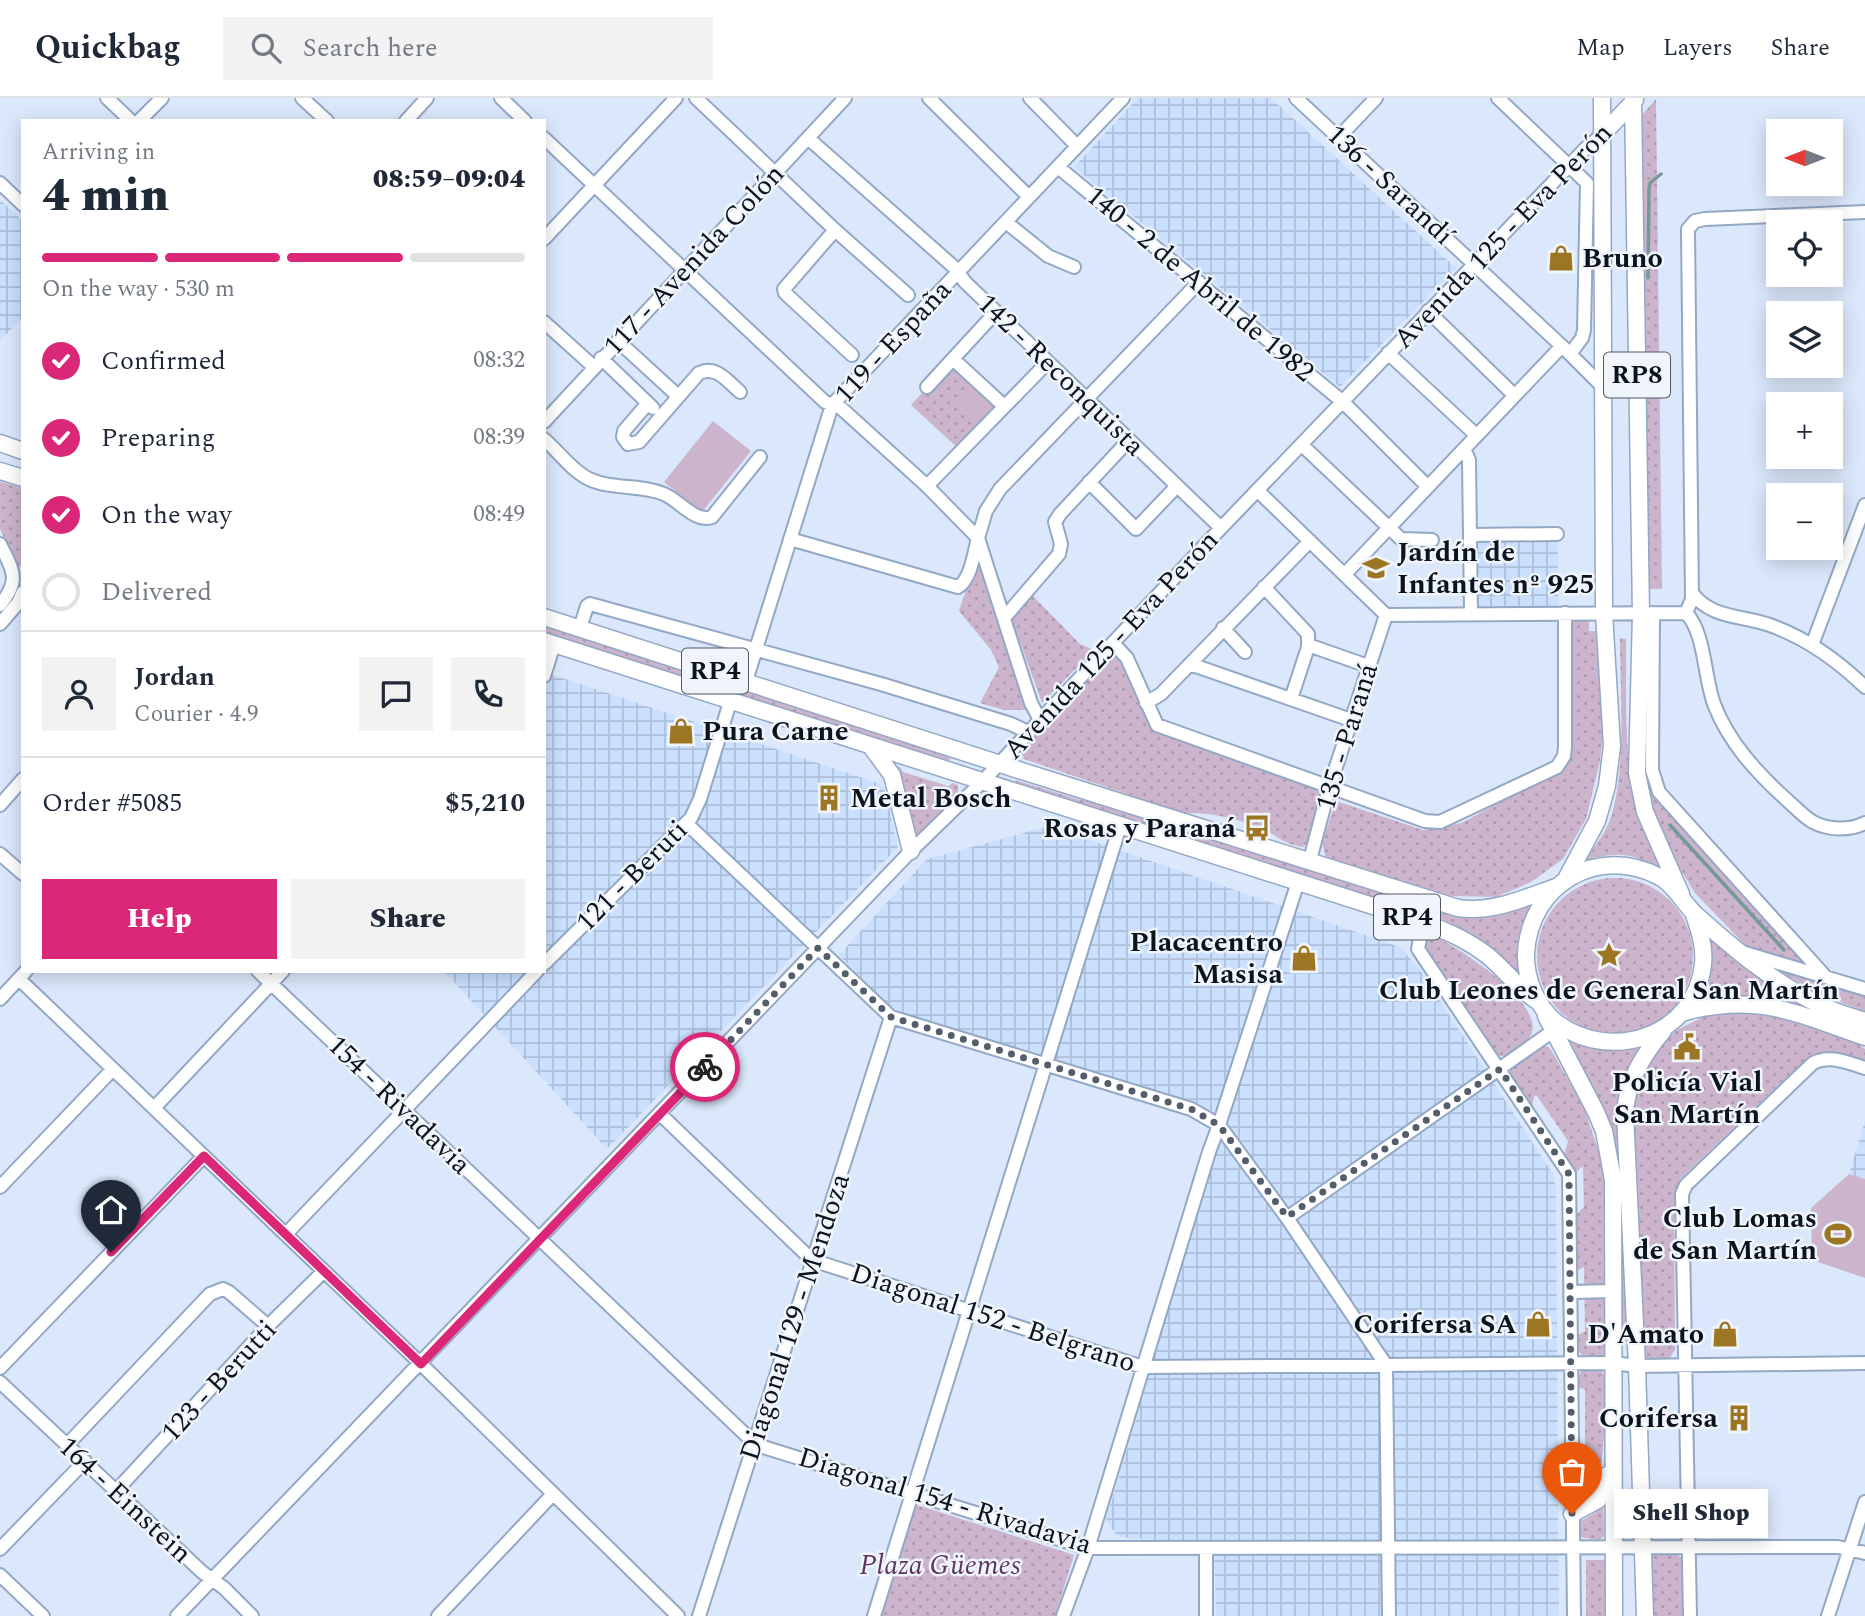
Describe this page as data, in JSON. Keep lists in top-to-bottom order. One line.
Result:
{"streets":{"main road":["Avenida 125 - Eva Perón","RP8","RP4"],"street":["136 - Sarandí","117 - Avenida Colón","140 - 2 de Abril de 1982","119 - España","142 - Reconquista","135 - Paraná","121 - Beruti","154 - Rivadavia","Diagonal 129 - Mendoza","Diagonal 152 - Belgrano","123 - Berutti","164 - Einstein","Diagonal 154 - Rivadavia"]},"crossings":[["136 - Sarandí","Avenida 125 - Eva Perón"],["136 - Sarandí","RP8"],["Avenida 125 - Eva Perón","140 - 2 de Abril de 1982"],["Avenida 125 - Eva Perón","142 - Reconquista"],["Avenida 125 - Eva Perón","RP8"],["Avenida 125 - Eva Perón","RP4"],["Avenida 125 - Eva Perón","154 - Rivadavia"],["Avenida 125 - Eva Perón","Diagonal 152 - Belgrano"],["Avenida 125 - Eva Perón","164 - Einstein"],["Avenida 125 - Eva Perón","Diagonal 154 - Rivadavia"],["117 - Avenida Colón","142 - Reconquista"],["140 - 2 de Abril de 1982","119 - España"],["119 - España","142 - Reconquista"],["119 - España","RP4"],["RP8","RP4"],["RP4","135 - Paraná"],["RP4","121 - Beruti"],["154 - Rivadavia","Diagonal 154 - Rivadavia"],["Diagonal 129 - Mendoza","Diagonal 152 - Belgrano"],["Diagonal 129 - Mendoza","Diagonal 154 - Rivadavia"],["123 - Berutti","164 - Einstein"]],"parks":["Plaza Güemes"],"places":{"shop":["Bruno","Pura Carne","Placacentro Masisa","Corifersa SA","D'Amato"],"school or university":["Jardín de Infantes nº 925"],"building":["Metal Bosch","Corifersa"],"bus stop":["Rosas y Paraná"],"place":["Club Leones de General San Martín"],"public building":["Policía Vial San Martín"],"sports":["Club Lomas de San Martín"],"other":["Shell Shop"]},"north":"left","page":{"header":"Quickbag","search":"Search here","nav":["Map","Layers","Share"],"map_buttons":["+","−"],"heading":["4 min","Arriving in","08:59–09:04"],"panel":["Jordan","Courier · 4.9","Order #5085","$5,210"],"bar":"On the way · 530 m","list":[["Confirmed","08:32"],["Preparing","08:39"],["On the way","08:49"],"Delivered"],"buttons":["Help","Share"],"bubble":"Shell Shop"}}
